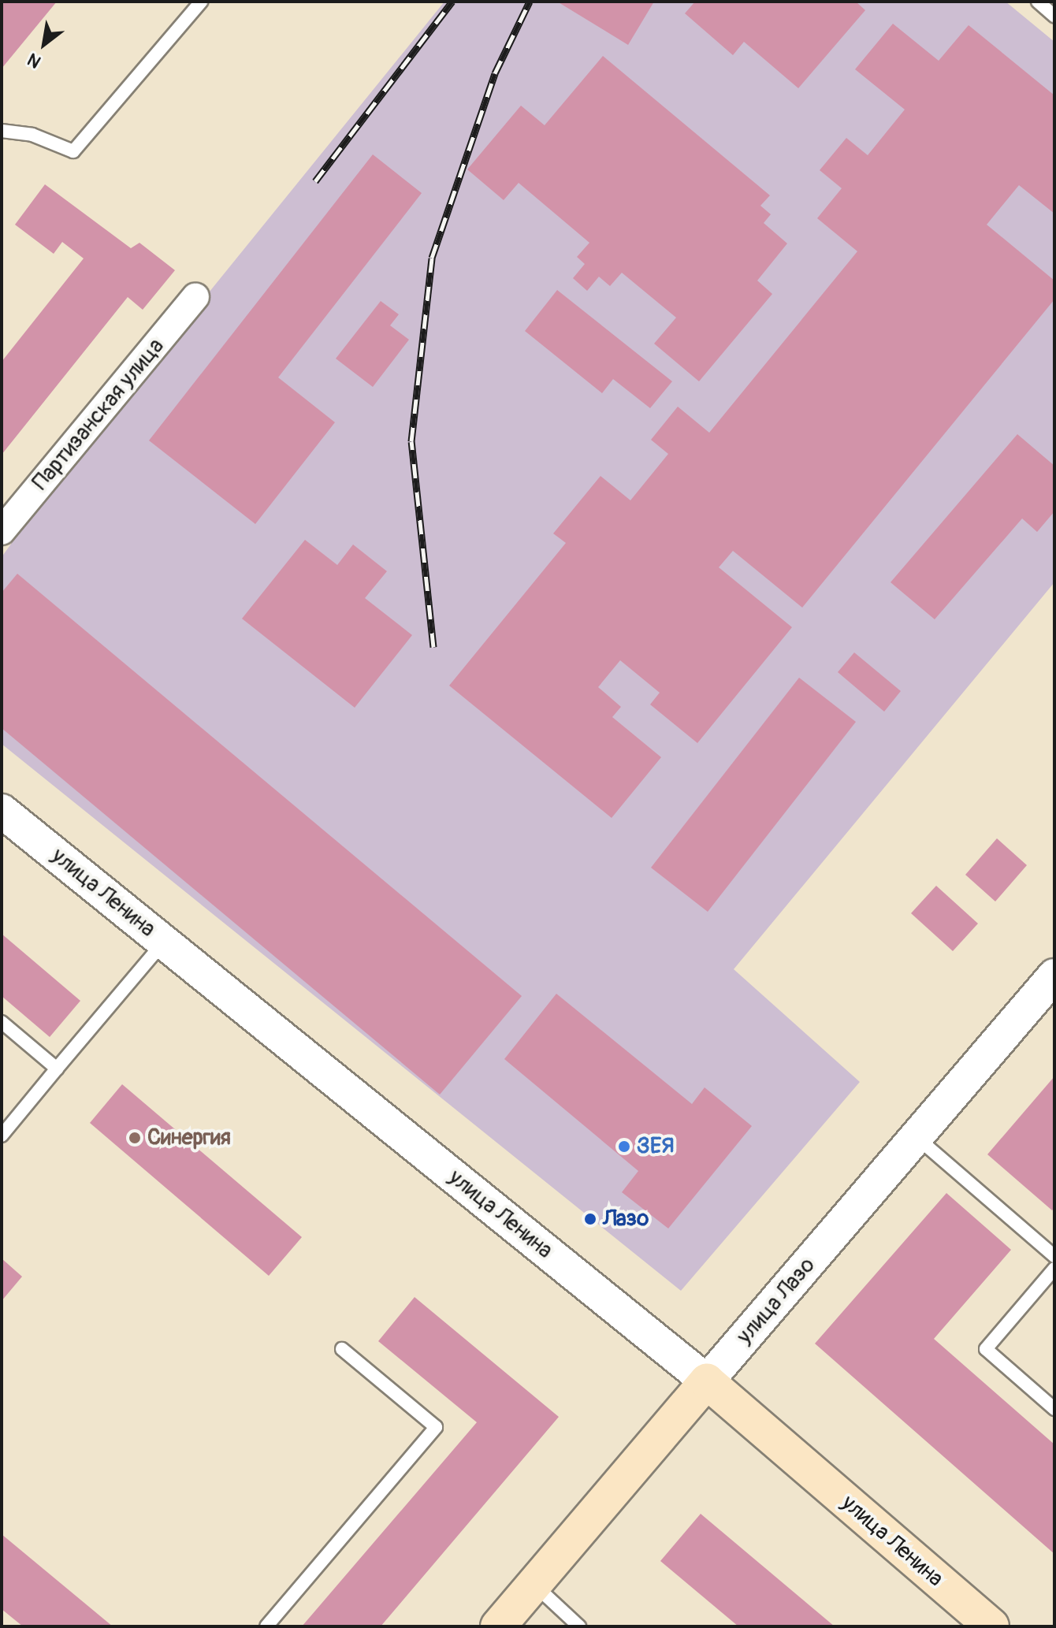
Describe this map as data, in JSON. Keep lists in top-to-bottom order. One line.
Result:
{"streets":{"main road":["улица Ленина","улица Лазо"],"street":["Партизанская улица"]},"crossings":[["улица Ленина","улица Лазо"]],"places":["Синергия","ЗЕЯ","Лазо"],"north":"bottom left"}
